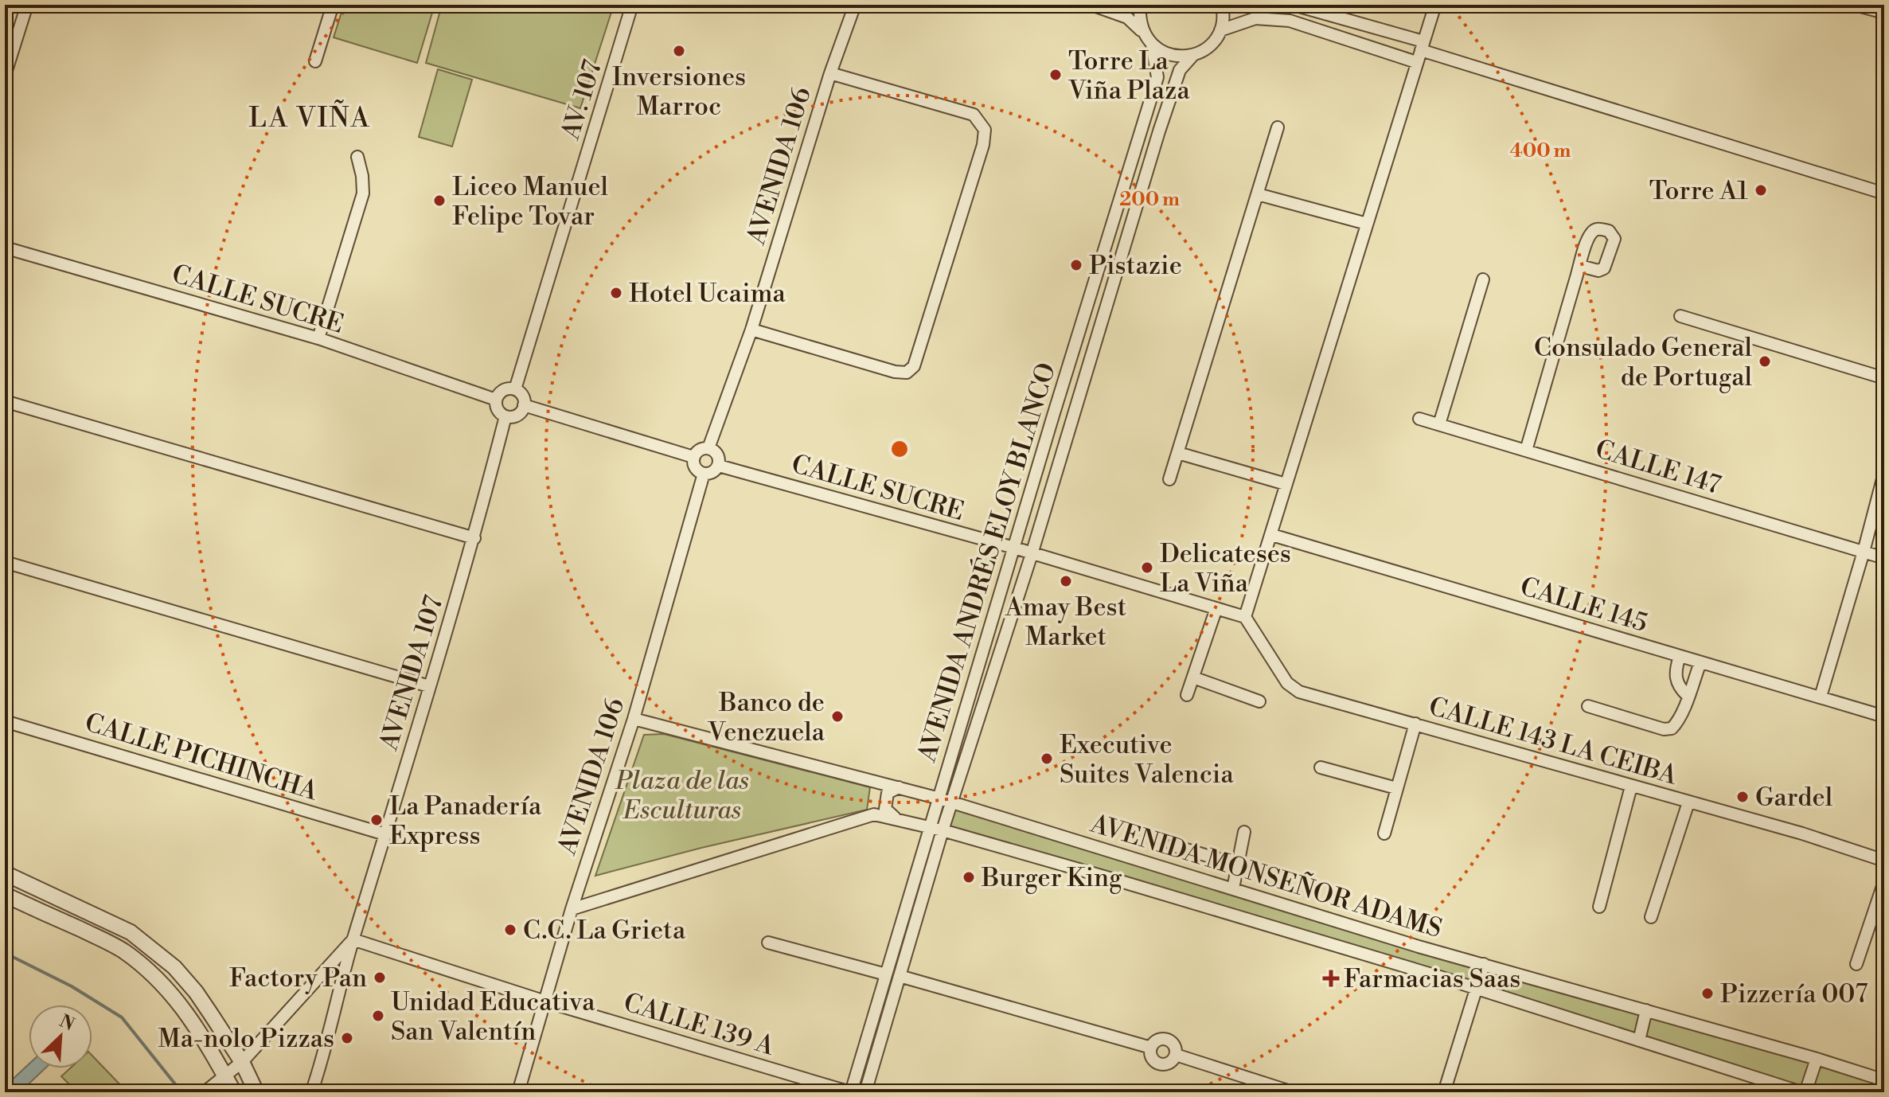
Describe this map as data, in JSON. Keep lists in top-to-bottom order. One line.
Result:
{"streets":{"street":["AV. 107","AVENIDA 106","CALLE SUCRE","CALLE 147","AVENIDA ANDRÉS ELOY BLANCO","CALLE 145","AVENIDA 107","CALLE 143 LA CEIBA","CALLE PICHINCHA","AVENIDA MONSEÑOR ADAMS","CALLE 139 A"]},"crossings":[["AV. 107","CALLE SUCRE"],["AV. 107","AVENIDA 107"],["AVENIDA 106","CALLE SUCRE"],["AVENIDA 106","AVENIDA MONSEÑOR ADAMS"],["AVENIDA 106","CALLE 139 A"],["CALLE SUCRE","AVENIDA ANDRÉS ELOY BLANCO"],["CALLE SUCRE","AVENIDA 107"],["CALLE SUCRE","CALLE 143 LA CEIBA"],["AVENIDA ANDRÉS ELOY BLANCO","AVENIDA MONSEÑOR ADAMS"],["AVENIDA ANDRÉS ELOY BLANCO","CALLE 139 A"],["AVENIDA 107","CALLE PICHINCHA"],["AVENIDA 107","CALLE 139 A"]],"districts":["LA VIÑA"],"parks":["Plaza de las Esculturas"],"places":{"other":["Inversiones Marroc","Torre La Viña Plaza","Torre A1","Liceo Manuel Felipe Tovar","Pistazie","Hotel Ucaima","Consulado General de Portugal","Delicateses La Viña","Amay Best Market","Banco de Venezuela","Executive Suites Valencia","Gardel","La Panadería Express","Burger King","C.C. La Grieta","Factory Pan","Pizzería 007","Unidad Educativa San Valentín","Ma-nolo Pizzas"],"health":["Farmacias Saas"]},"north":"top right","rings":["400 m","200 m"]}
